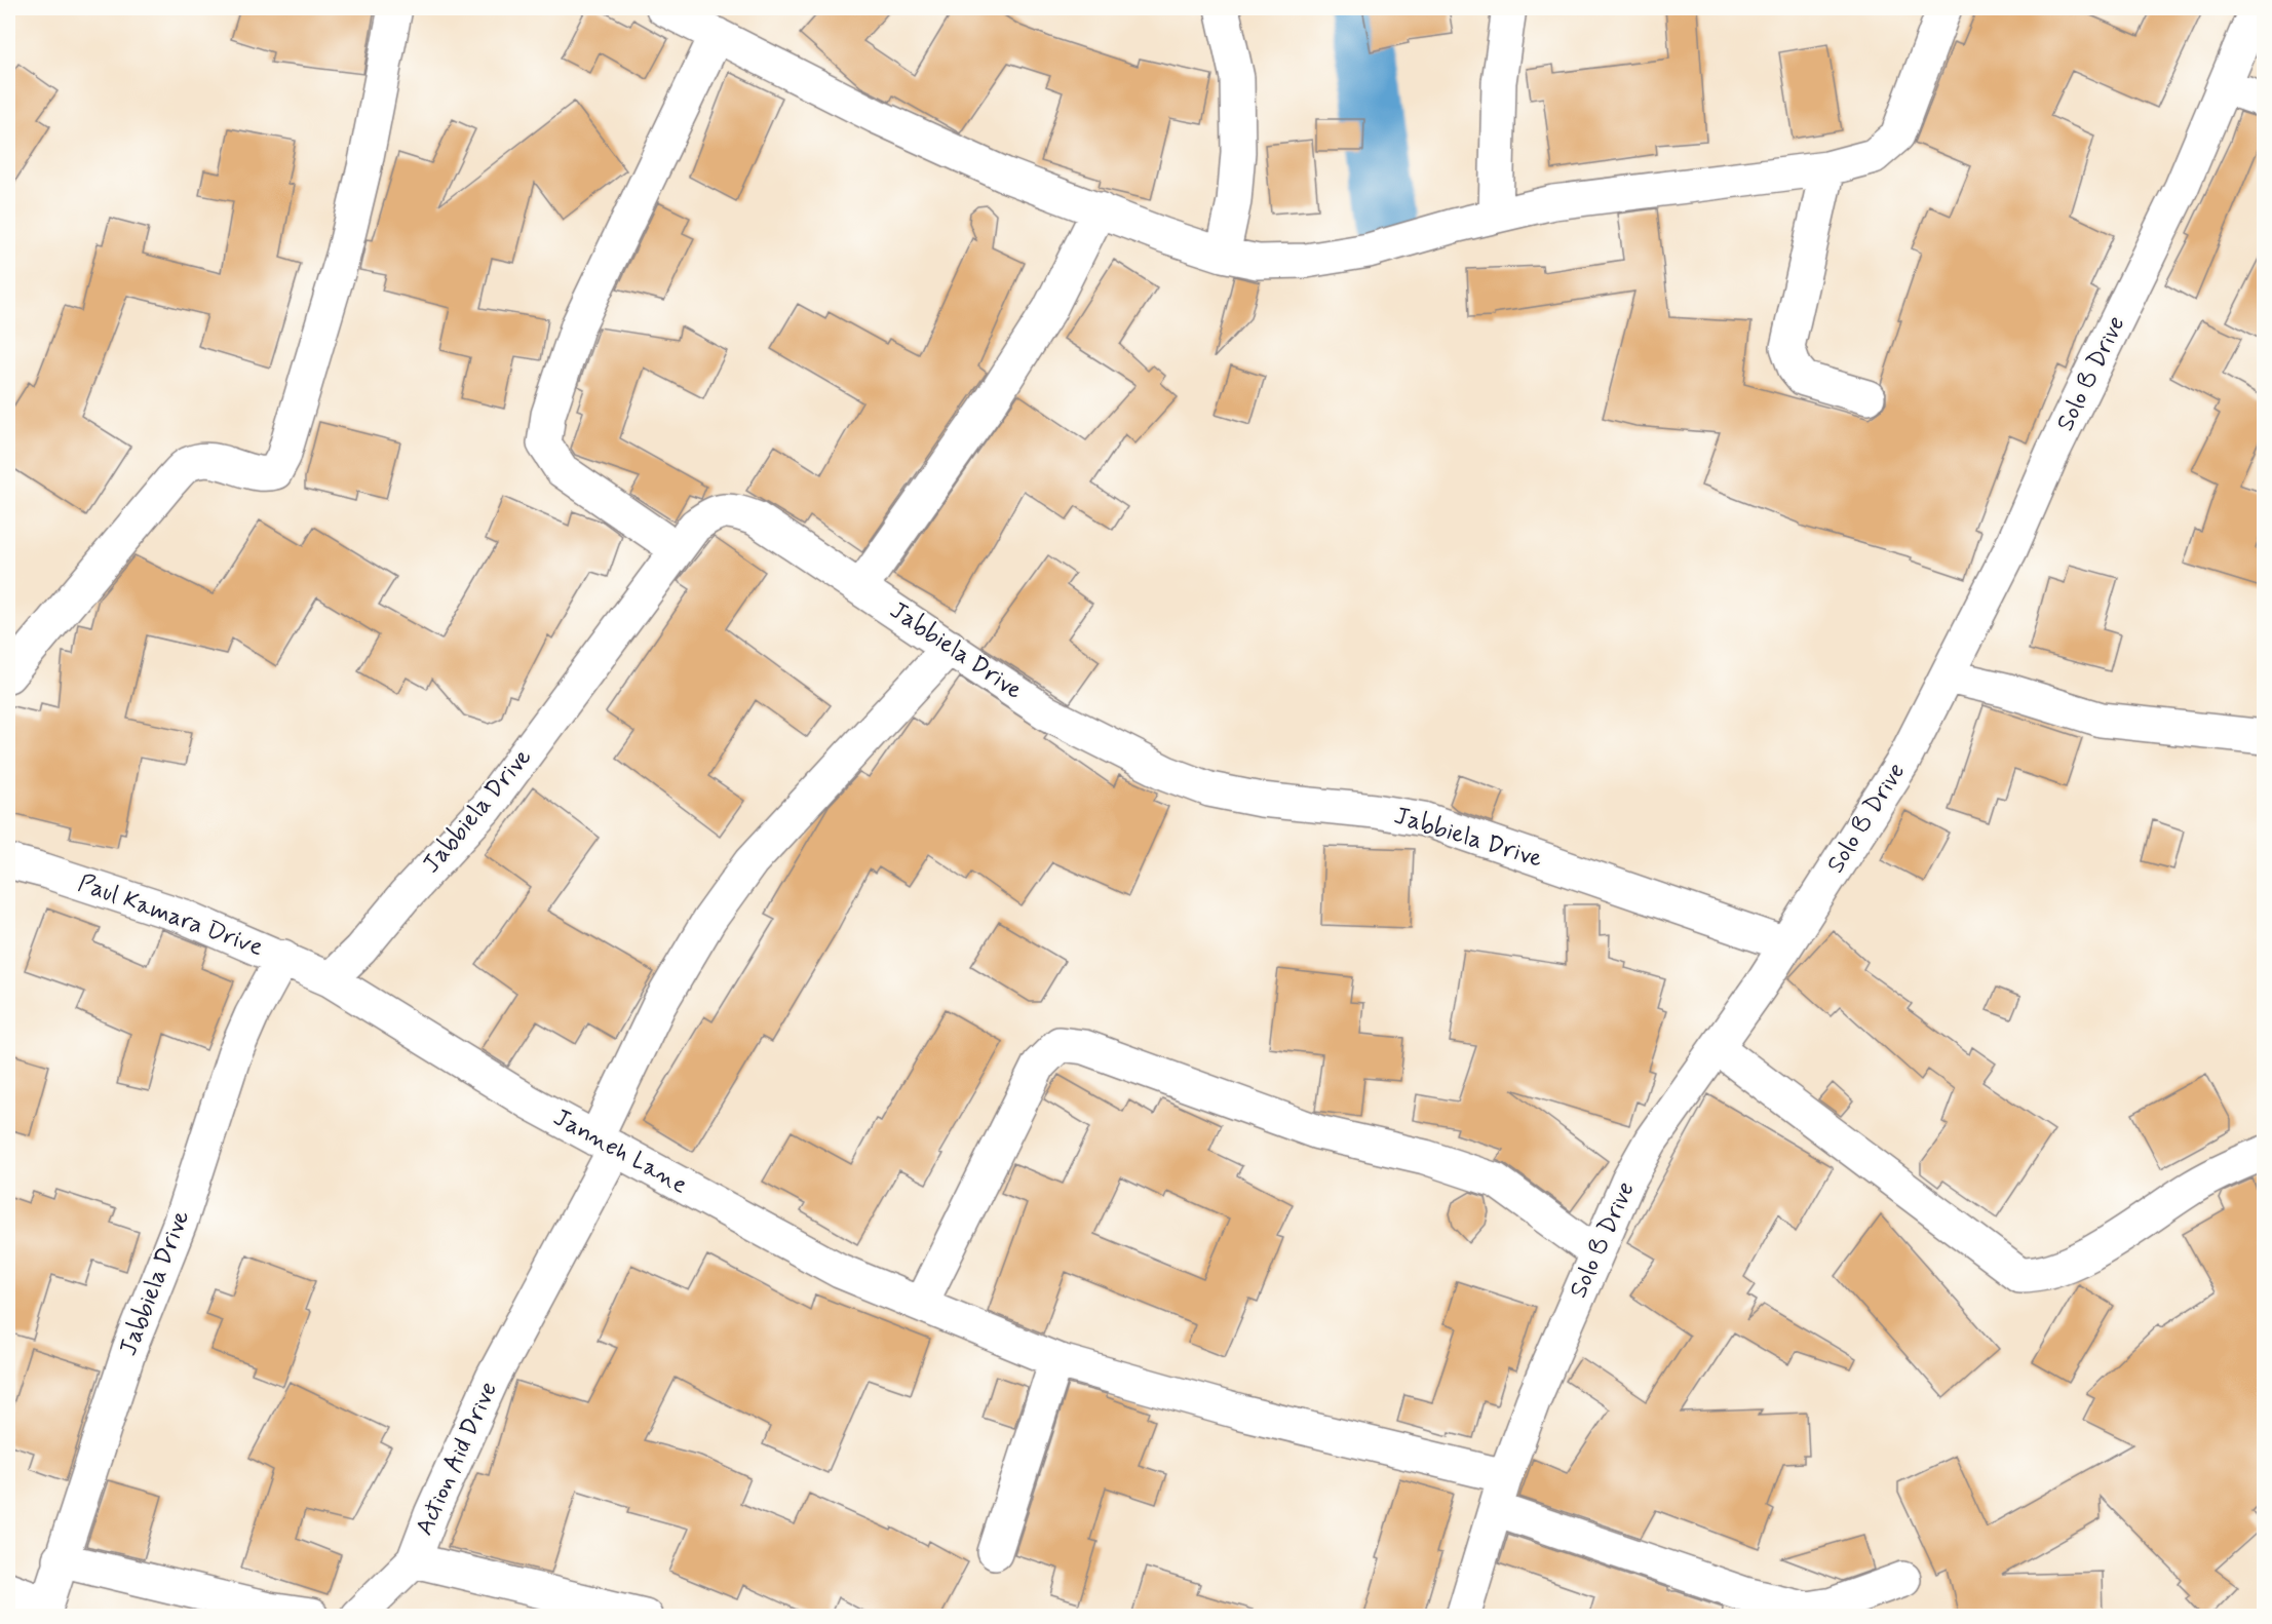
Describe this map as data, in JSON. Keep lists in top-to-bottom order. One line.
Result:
{"streets":{"street":["Solo B Drive","Jabbiela Drive","Paul Kamara Drive","Janneh Lane","Action Aid Drive"]},"crossings":[["Solo B Drive","Jabbiela Drive"],["Solo B Drive","Janneh Lane"],["Jabbiela Drive","Paul Kamara Drive"],["Jabbiela Drive","Janneh Lane"],["Jabbiela Drive","Action Aid Drive"],["Paul Kamara Drive","Janneh Lane"],["Janneh Lane","Action Aid Drive"]]}
